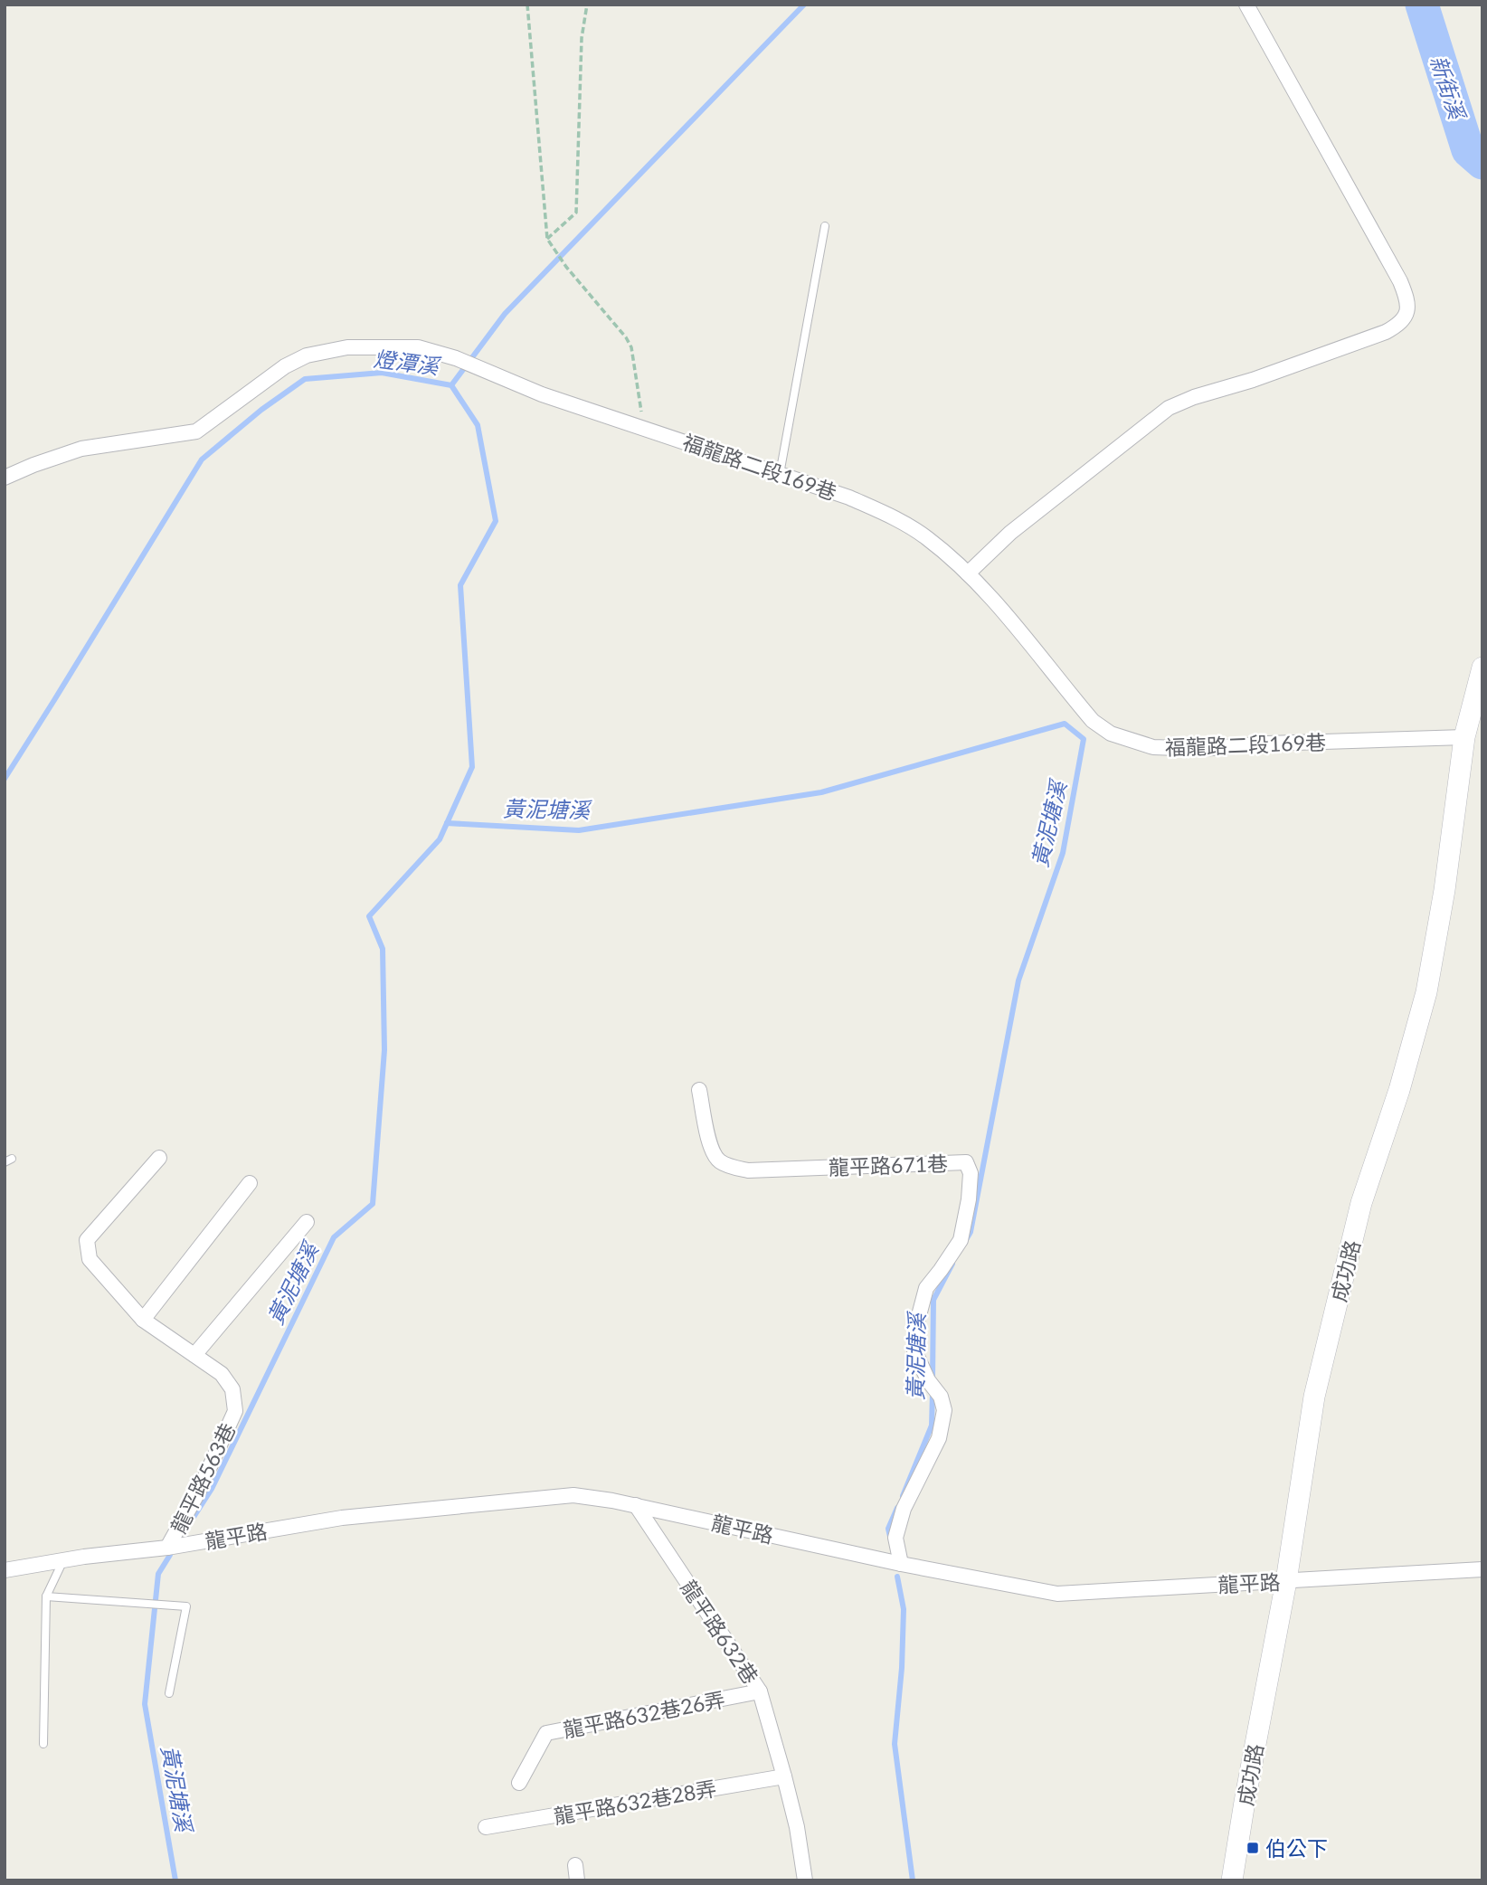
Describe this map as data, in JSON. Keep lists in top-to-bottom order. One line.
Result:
{"streets":{"street":["福龍路二段169巷","龍平路671巷","成功路","龍平路563巷","龍平路","龍平路632巷","龍平路632巷26弄","龍平路632巷28弄"]},"crossings":[["福龍路二段169巷","成功路"],["龍平路671巷","龍平路"],["成功路","龍平路"],["龍平路563巷","龍平路"],["龍平路","龍平路632巷"],["龍平路632巷","龍平路632巷26弄"],["龍平路632巷","龍平路632巷28弄"]],"water":["新街溪","燈潭溪","黃泥塘溪"],"places":{"transit":["伯公下"]}}
